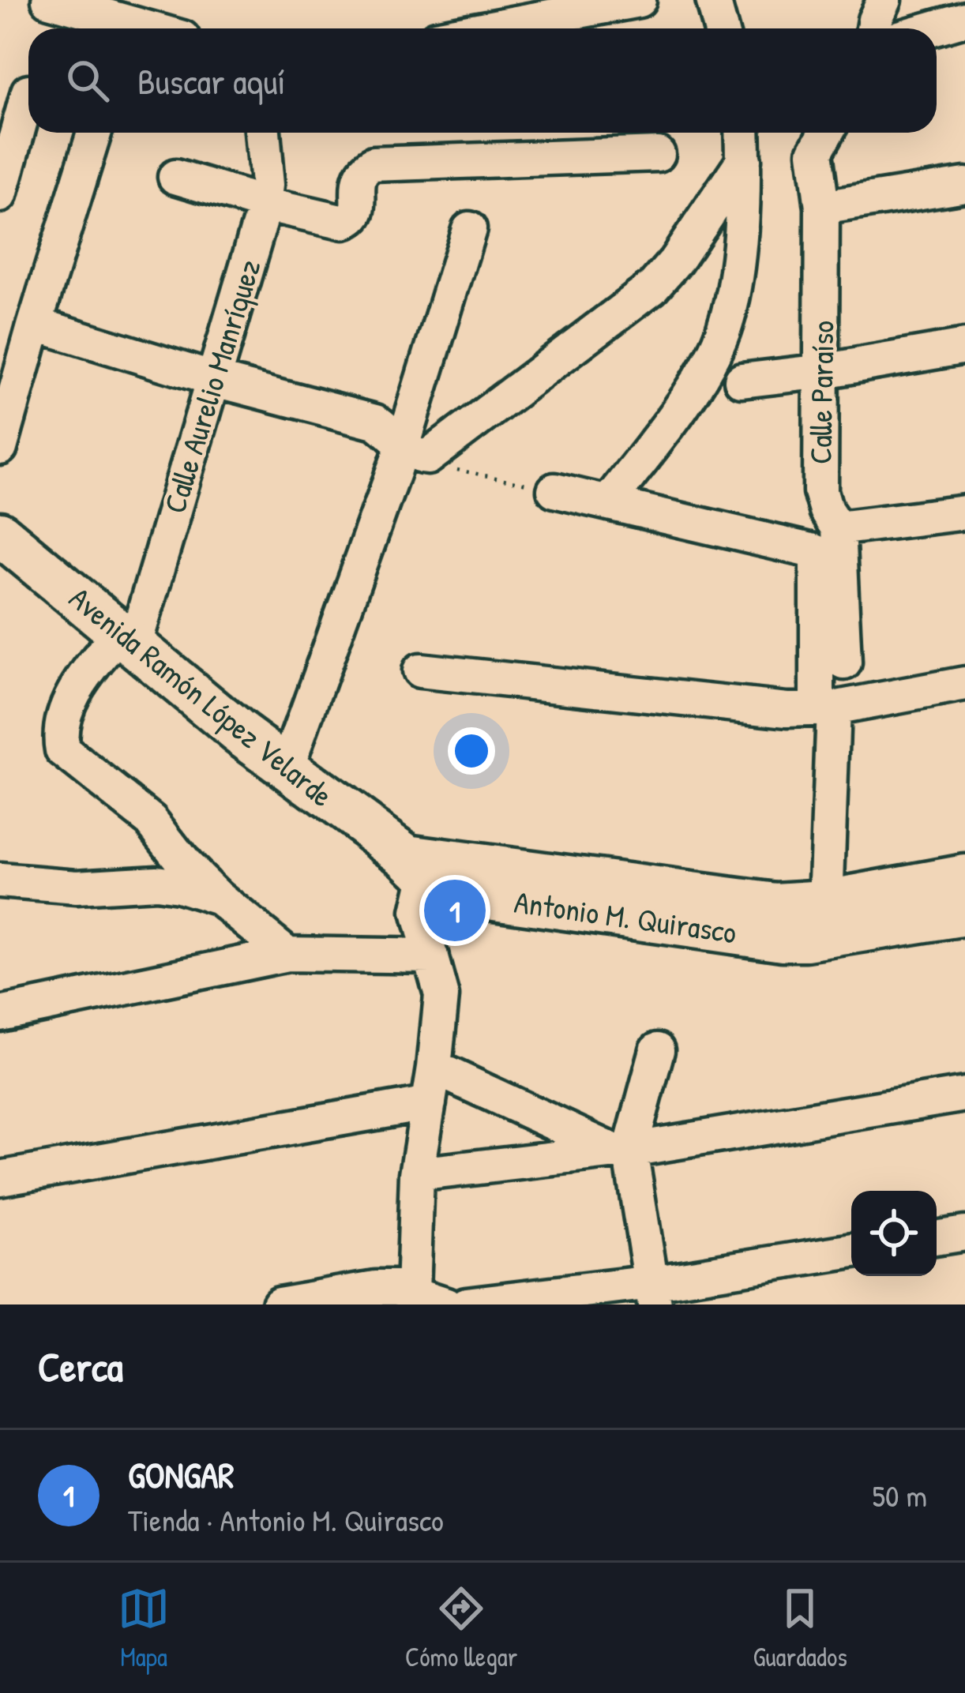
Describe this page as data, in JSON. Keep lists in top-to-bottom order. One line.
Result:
{"streets":{"main road":["Avenida Ramón López Velarde","Antonio M. Quirasco"],"street":["Calle Aurelio Manríquez","Calle Paraíso"]},"crossings":[["Calle Aurelio Manríquez","Avenida Ramón López Velarde"],["Calle Paraíso","Antonio M. Quirasco"],["Avenida Ramón López Velarde","Antonio M. Quirasco"]],"page":{"search":"Buscar aquí","pins":"1","heading":"Cerca","list":[{"mark":"1","name":"GONGAR","note":"Tienda · Antonio M. Quirasco","value":"50 m"}],"nav":["Mapa","Cómo llegar","Guardados"]}}
